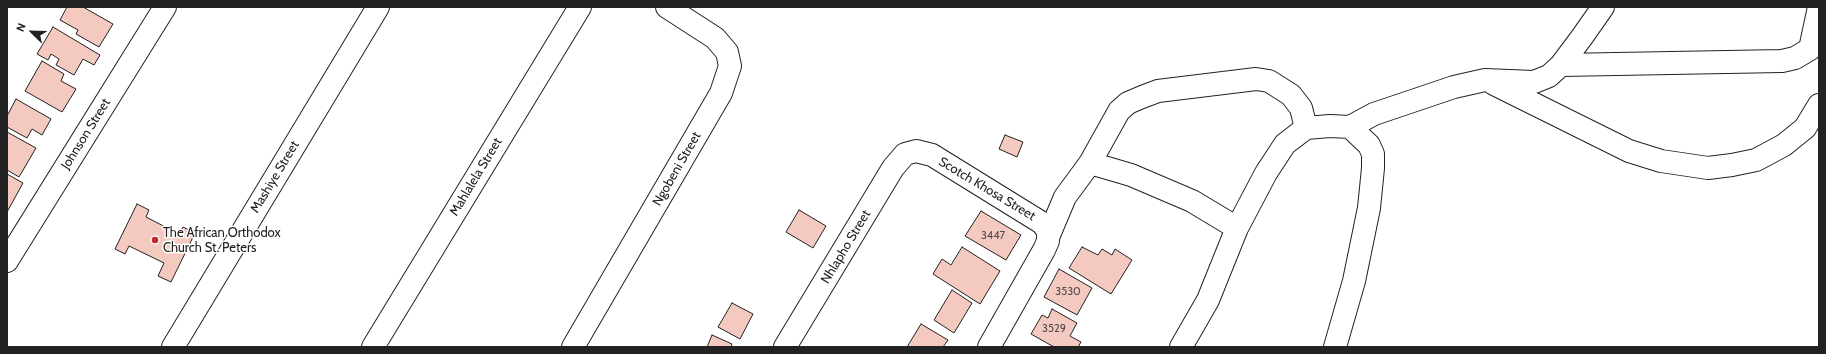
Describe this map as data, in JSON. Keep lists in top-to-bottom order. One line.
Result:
{"streets":{"street":["Johnson Street","Ngobeni Street","Mashiye Street","Mahlalela Street","Scotch Khosa Street","Nhlapho Street"]},"crossings":[["Scotch Khosa Street","Nhlapho Street"]],"places":["The African Orthodox Church St. Peters"],"house_numbers":["3447","3530","3529"],"north":"top left"}
